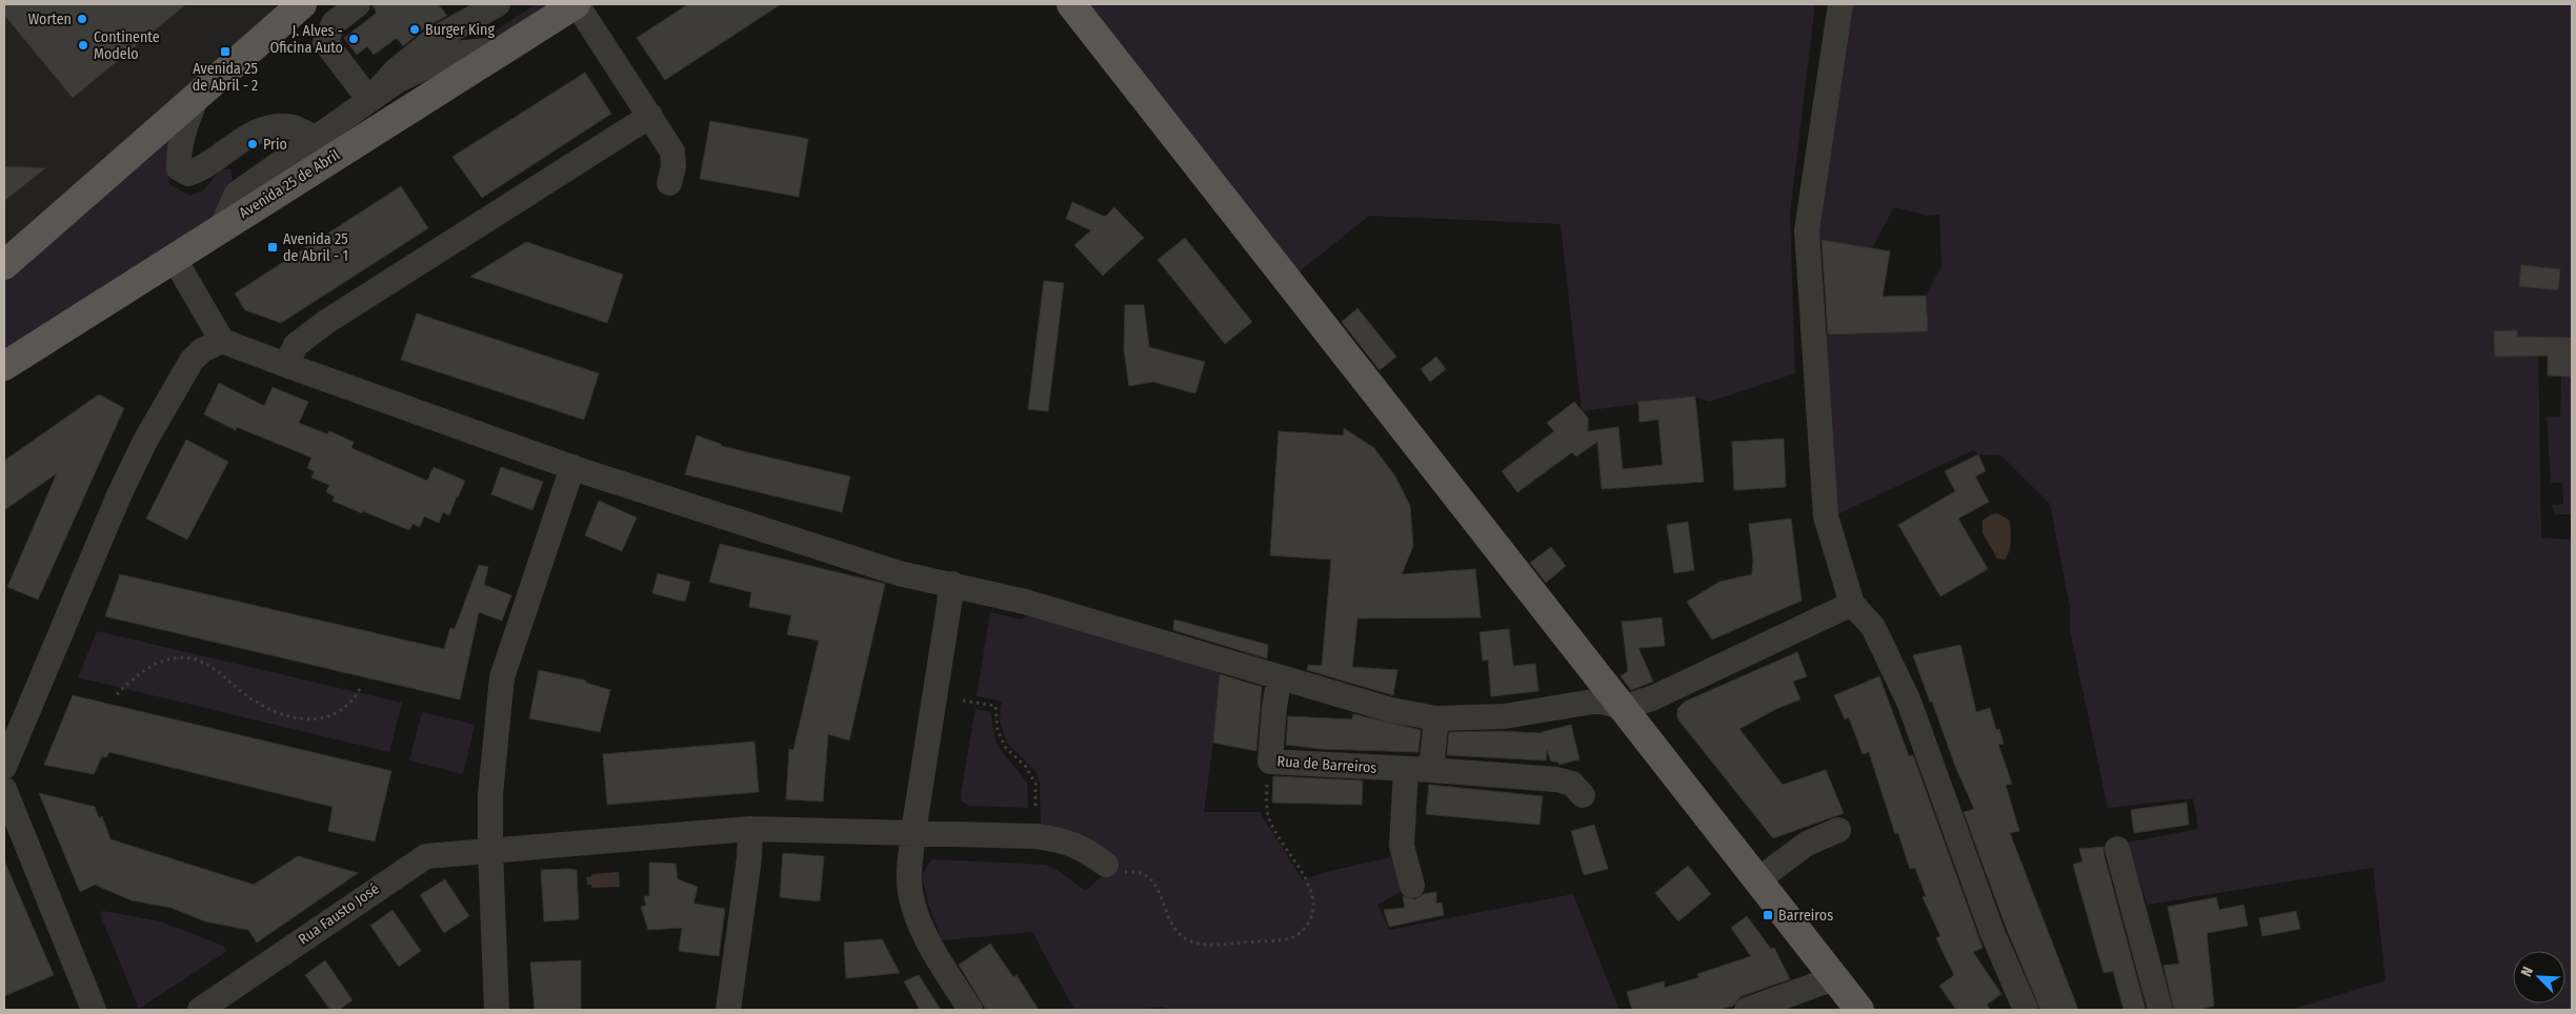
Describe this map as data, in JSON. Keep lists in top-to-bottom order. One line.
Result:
{"streets":{"main road":["Avenida 25 de Abril"],"street":["Rua de Barreiros","Rua Fausto José"]},"places":{"other":["Worten","Burger King","J. Alves - Oficina Auto","Continente Modelo","Prio"],"transit":["Avenida 25 de Abril - 2","Avenida 25 de Abril - 1","Barreiros"]},"north":"top left"}
